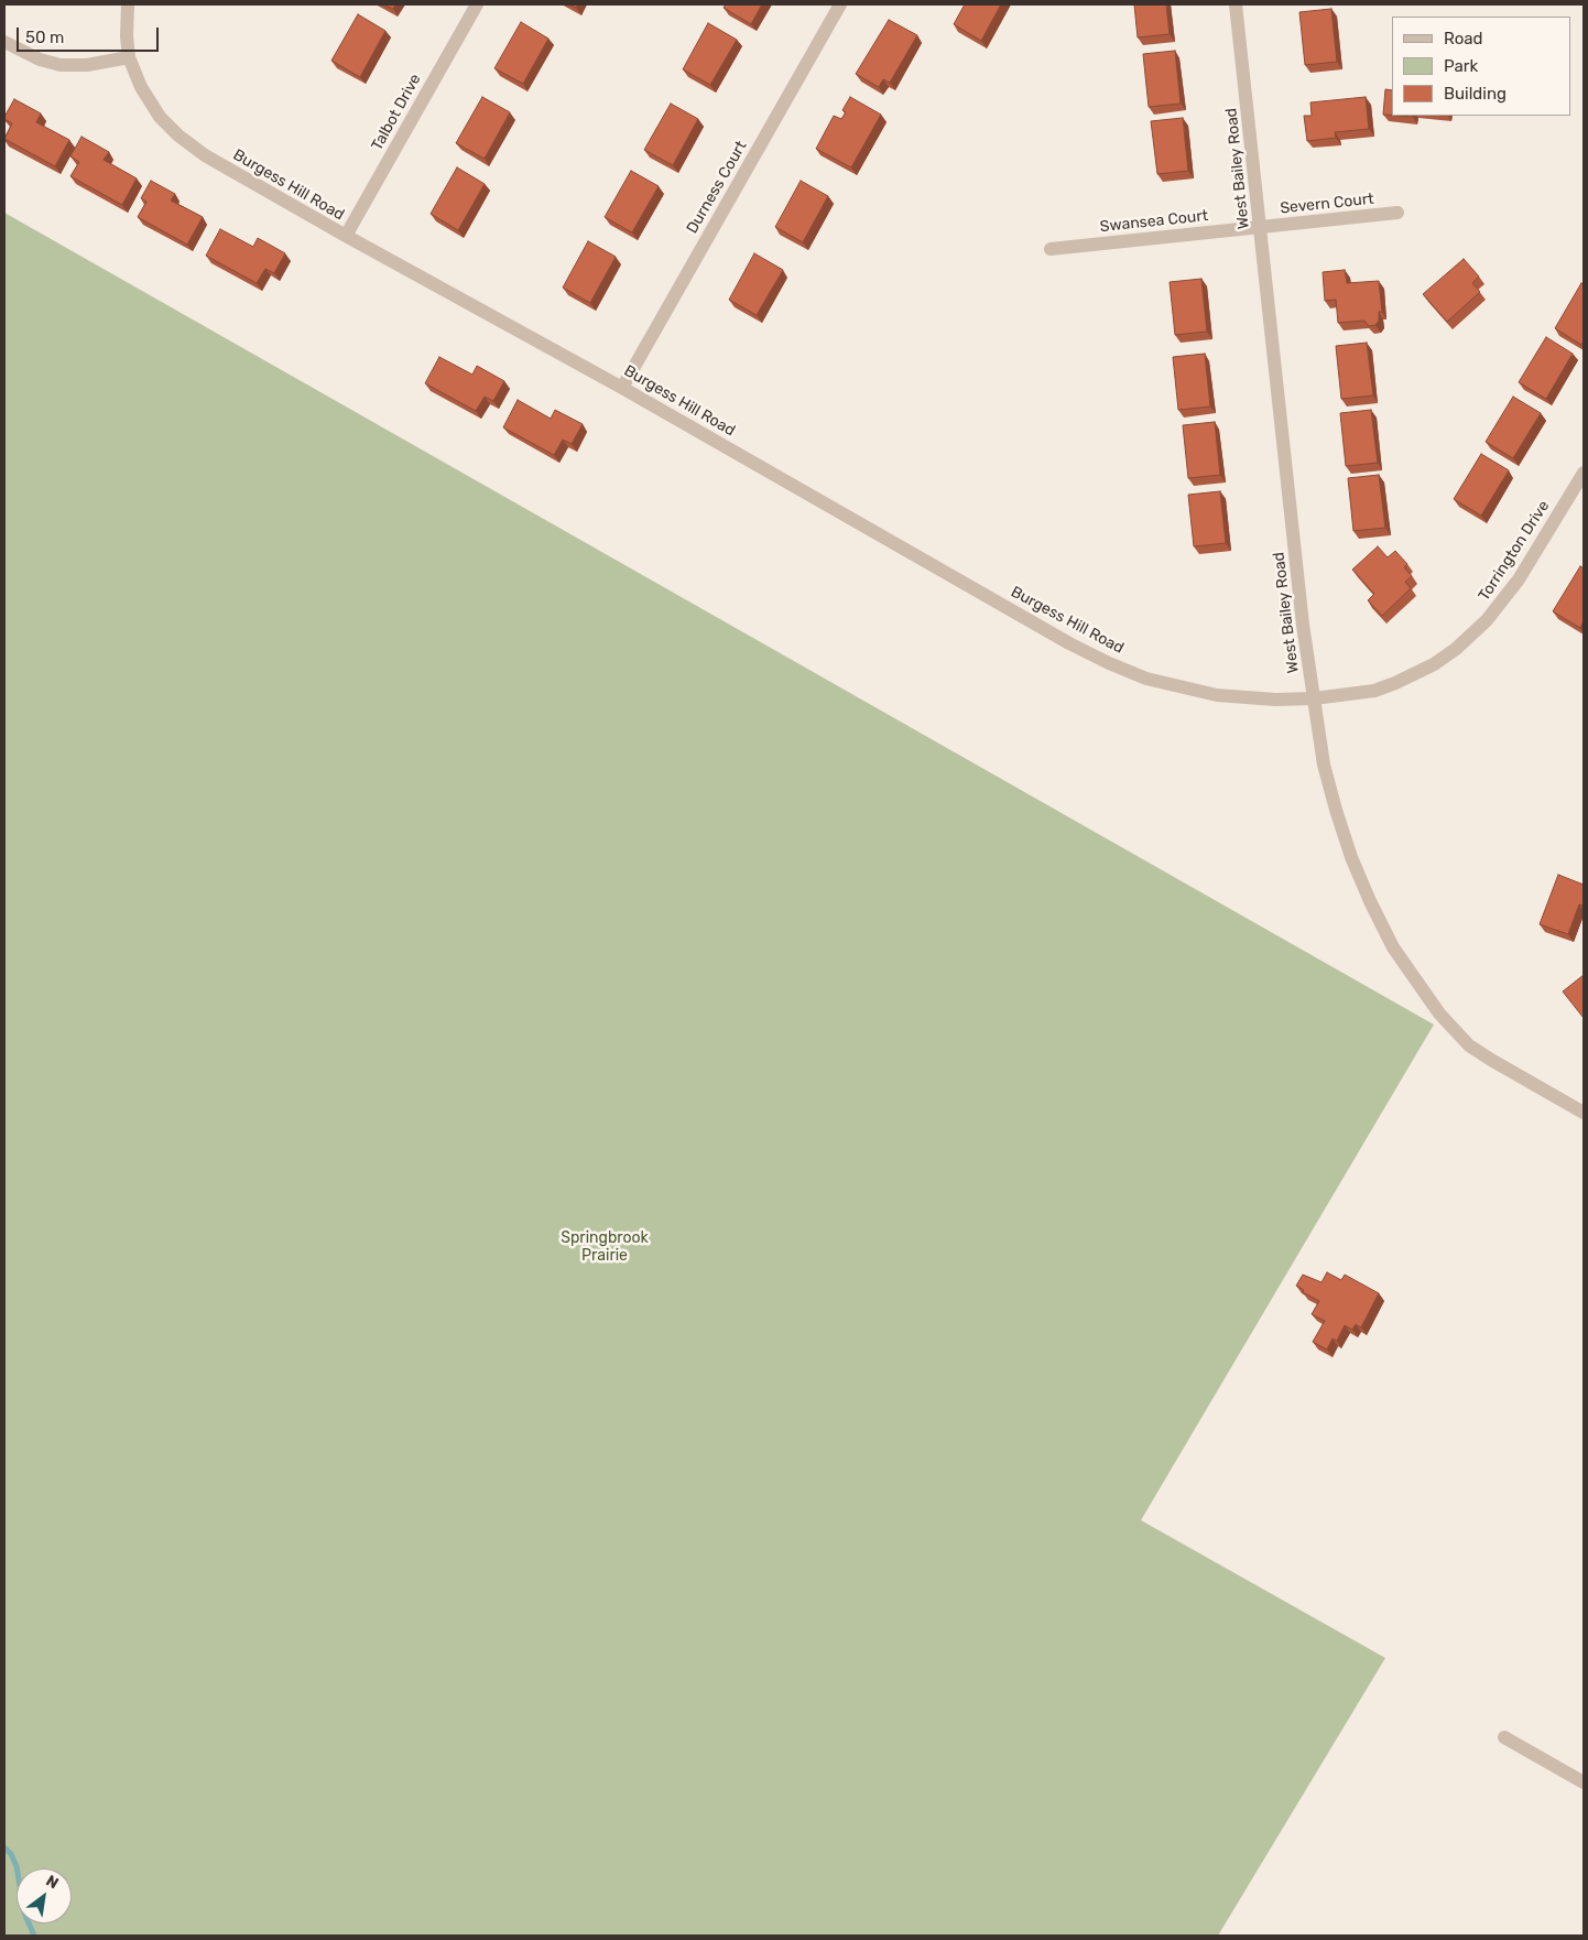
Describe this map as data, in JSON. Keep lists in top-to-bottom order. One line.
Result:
{"streets":{"street":["Talbot Drive","West Bailey Road","Burgess Hill Road","Durness Court","Severn Court","Swansea Court","Torrington Drive"]},"crossings":[["Talbot Drive","Burgess Hill Road"],["West Bailey Road","Burgess Hill Road"],["West Bailey Road","Severn Court"],["West Bailey Road","Swansea Court"],["West Bailey Road","Torrington Drive"],["Burgess Hill Road","Durness Court"],["Burgess Hill Road","Torrington Drive"],["Severn Court","Swansea Court"]],"parks":["Springbrook Prairie"],"legend":["Road","Park","Building"],"scale_bar":"50 m","north":"top right"}
